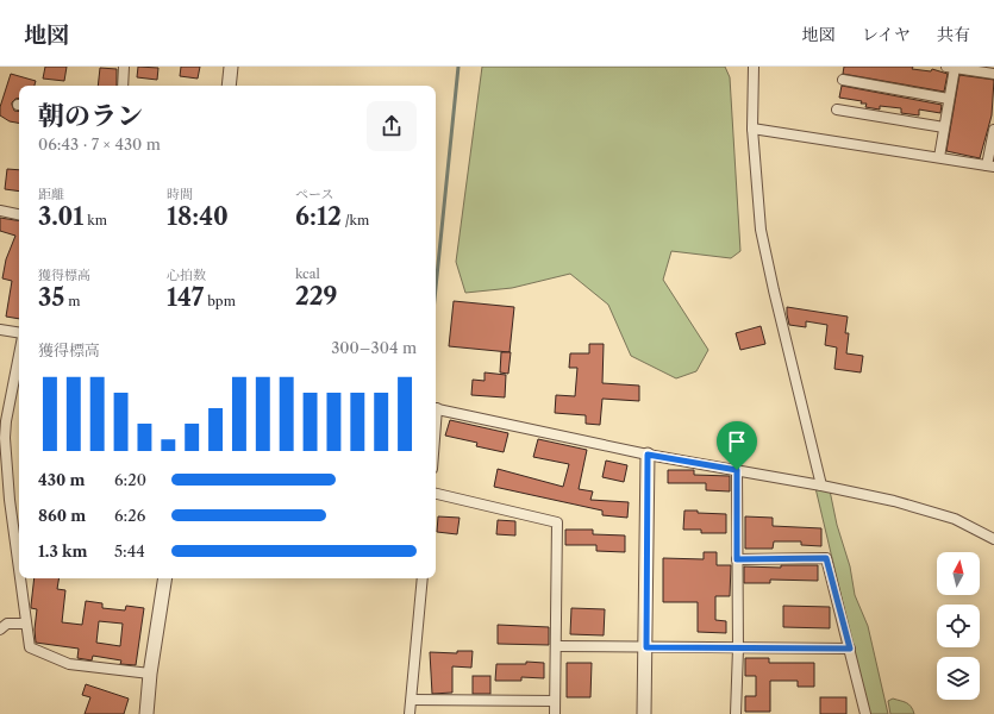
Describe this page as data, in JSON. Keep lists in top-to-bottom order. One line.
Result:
{"north":"top","page":{"header":"地図","nav":["地図","レイヤ","共有"],"heading":["朝のラン","06:43 · 7 × 430 m"],"stats":[["距離","3.01 km"],["時間","18:40"],["ペース","6:12 /km"],["獲得標高","35 m"],["心拍数","147 bpm"],["kcal","229"]],"chart":["獲得標高","300–304 m"],"list":[{"name":"430 m","note":"6:20"},{"name":"860 m","note":"6:26"},{"name":"1.3 km","note":"5:44"}]}}
